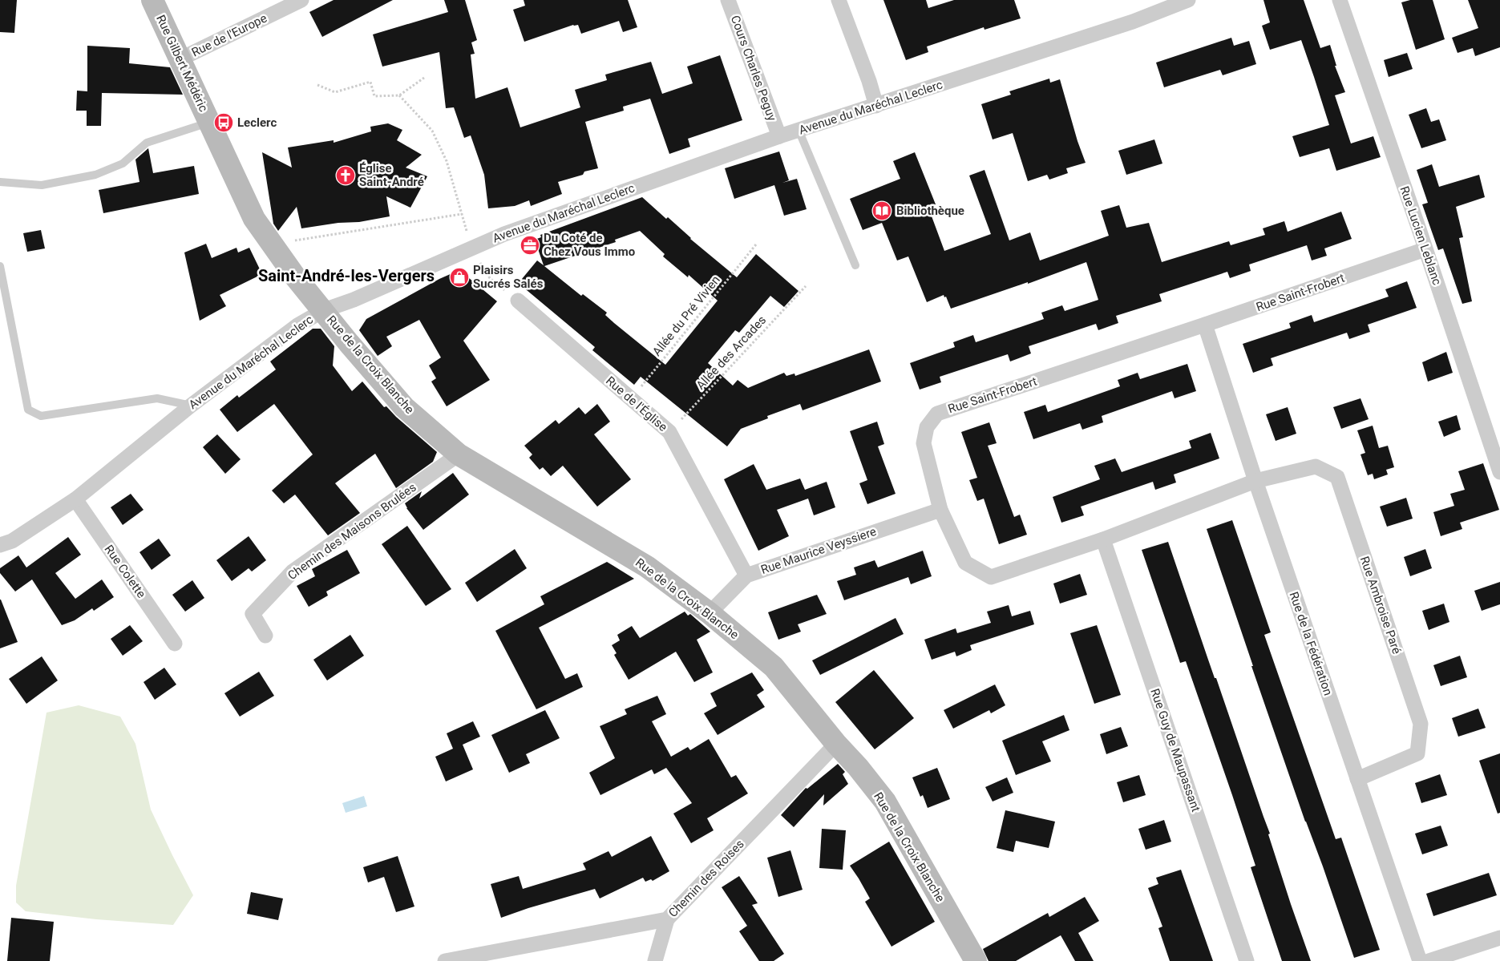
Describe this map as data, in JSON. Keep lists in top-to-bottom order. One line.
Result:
{"streets":{"street":["Rue de l'Europe","Rue Gilbert Médéric","Cours Charles Peguy","Avenue du Maréchal Leclerc","Rue Lucien Leblanc","Rue Saint-Frobert","Rue de la Croix Blanche","Rue de l'Église","Chemin des Maisons Brulées","Rue Maurice Veyssiere","Rue Colette","Rue Ambroise Paré","Rue de la Fédération","Rue Guy de Maupassant","Chemin des Roises"],"path":["Allée du Pré Vivien","Allée des Arcades"]},"crossings":[["Rue de l'Europe","Rue Gilbert Médéric"],["Rue Gilbert Médéric","Avenue du Maréchal Leclerc"],["Rue Gilbert Médéric","Rue de la Croix Blanche"],["Cours Charles Peguy","Avenue du Maréchal Leclerc"],["Avenue du Maréchal Leclerc","Rue de la Croix Blanche"],["Avenue du Maréchal Leclerc","Rue Colette"],["Rue Lucien Leblanc","Rue Saint-Frobert"],["Rue Saint-Frobert","Rue Maurice Veyssiere"],["Rue Saint-Frobert","Rue Ambroise Paré"],["Rue Saint-Frobert","Rue de la Fédération"],["Rue Saint-Frobert","Rue Guy de Maupassant"],["Allée du Pré Vivien","Rue de l'Église"],["Allée des Arcades","Rue de l'Église"],["Rue de la Croix Blanche","Chemin des Maisons Brulées"],["Rue de la Croix Blanche","Rue Maurice Veyssiere"],["Rue de la Croix Blanche","Chemin des Roises"],["Rue de l'Église","Rue Maurice Veyssiere"],["Rue Ambroise Paré","Rue de la Fédération"]],"districts":["Saint-André-les-Vergers"],"places":{"bus stop":["Leclerc"],"church":["Église Saint-André"],"library":["Bibliothèque"],"office":["Du Coté de Chez Vous Immo"],"shop":["Plaisirs Sucrés Salés"]}}
